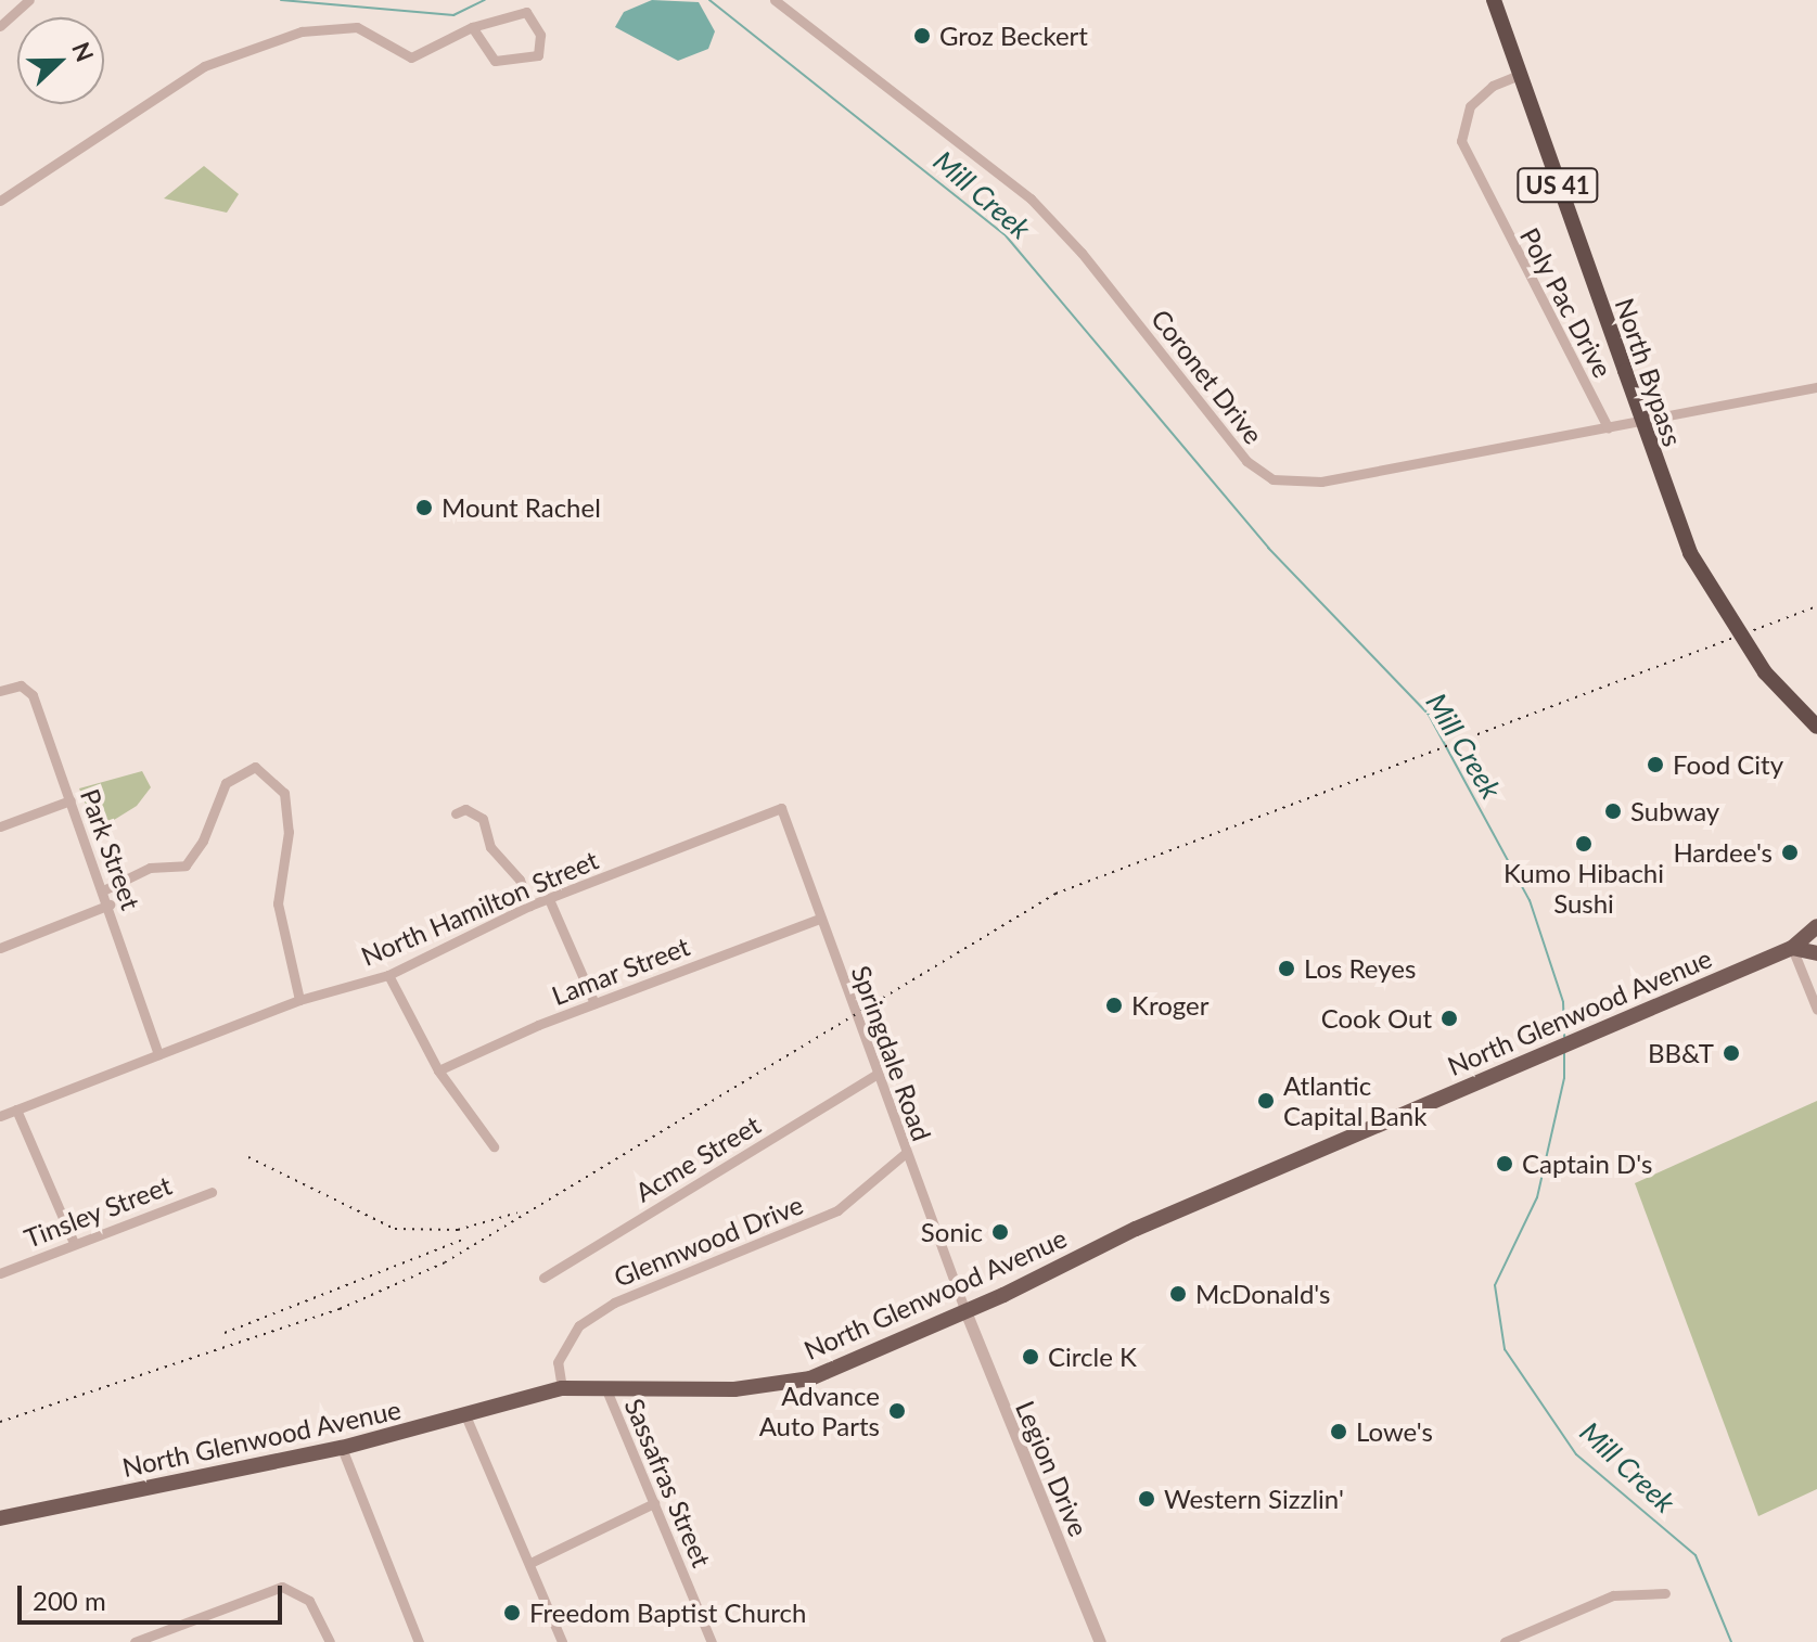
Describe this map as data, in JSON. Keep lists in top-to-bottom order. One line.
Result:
{"streets":{"highway":["US 41","North Bypass"],"main road":["North Glenwood Avenue"],"street":["Poly Pac Drive","Coronet Drive","Park Street","North Hamilton Street","Lamar Street","Springdale Road","Acme Street","Tinsley Street","Glennwood Drive","Legion Drive","Sassafras Street"]},"crossings":[["Poly Pac Drive","North Bypass"],["Poly Pac Drive","Coronet Drive"],["Park Street","North Hamilton Street"],["North Hamilton Street","Springdale Road"],["Lamar Street","Springdale Road"],["North Glenwood Avenue","Springdale Road"],["North Glenwood Avenue","Glennwood Drive"],["North Glenwood Avenue","Legion Drive"],["North Glenwood Avenue","Sassafras Street"],["Springdale Road","Acme Street"],["Springdale Road","Glennwood Drive"],["Springdale Road","Legion Drive"]],"water":["Mill Creek"],"places":["Groz Beckert","Mount Rachel","Food City","Subway","Kumo Hibachi Sushi","Hardee's","Los Reyes","Kroger","Cook Out","BB&T","Atlantic Capital Bank","Captain D's","Sonic","McDonald's","Circle K","Advance Auto Parts","Lowe's","Western Sizzlin'","Freedom Baptist Church"],"scale_bar":"200 m","north":"right"}
